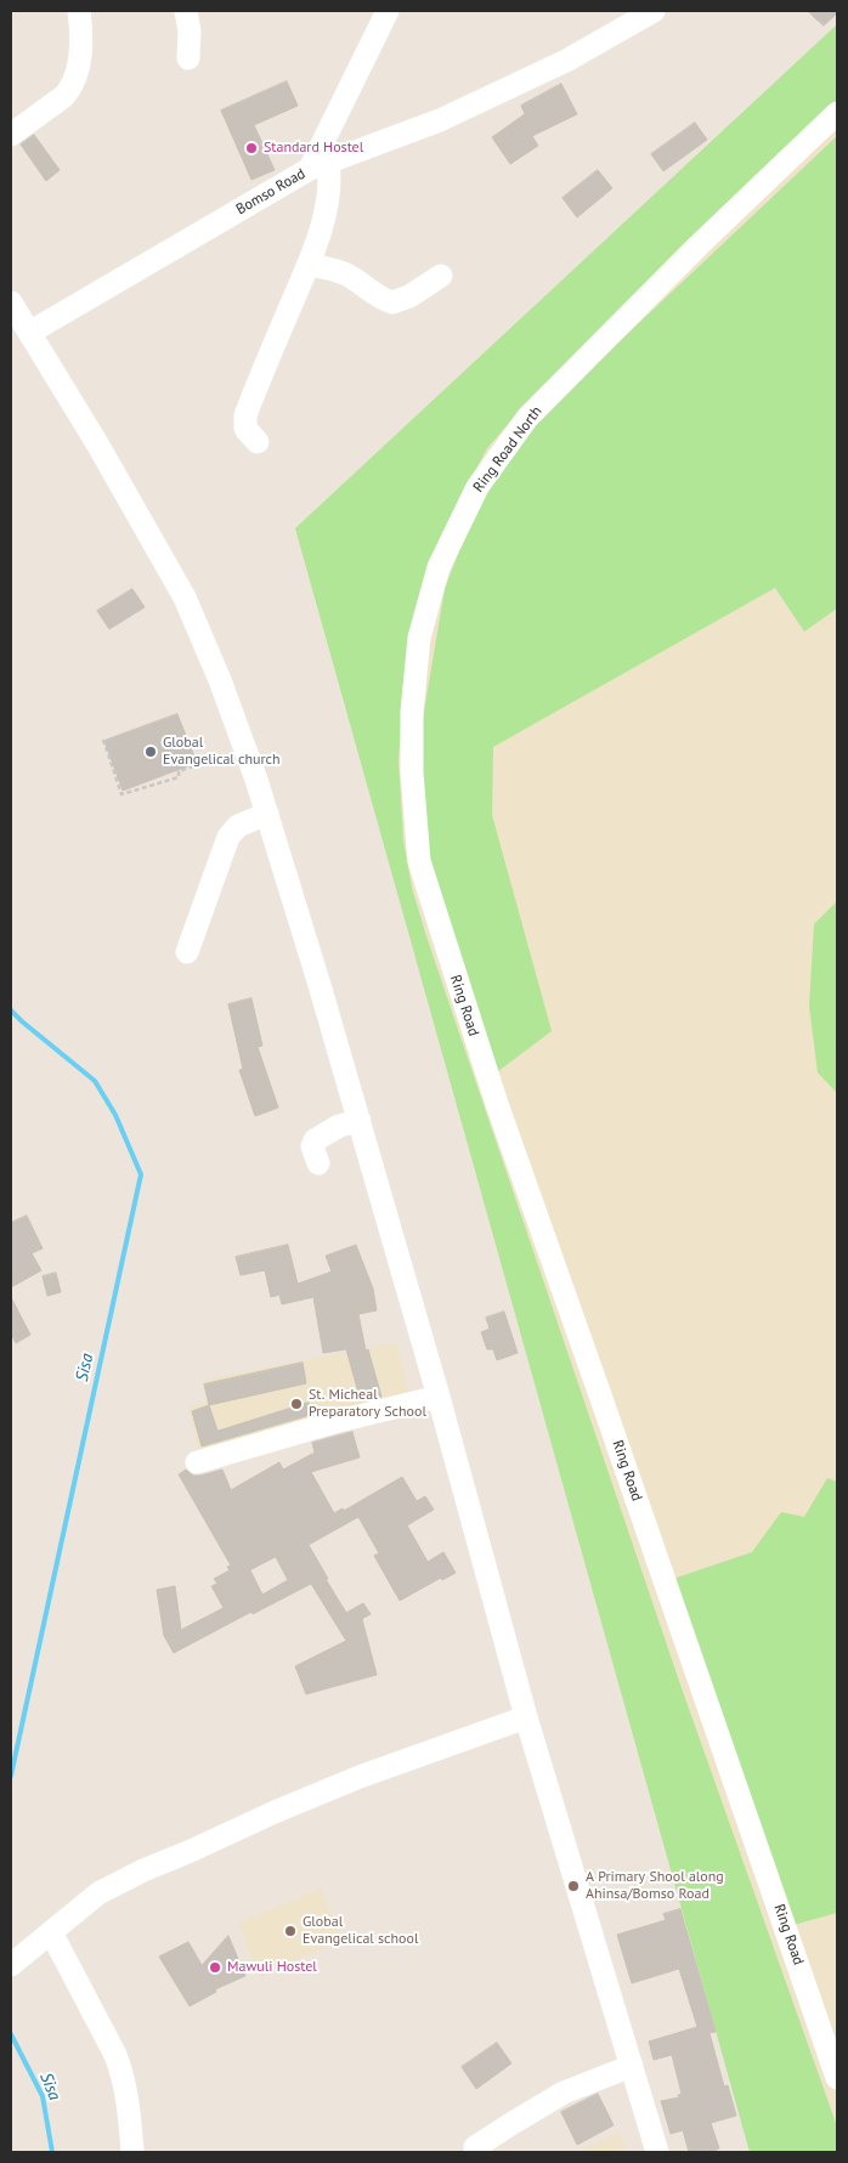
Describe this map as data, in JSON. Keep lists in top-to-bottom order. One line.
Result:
{"streets":{"street":["Bomso Road","Ring Road North","Ring Road"]},"crossings":[["Ring Road North","Ring Road"]],"water":["Sisa"],"places":["Standard Hostel","Global Evangelical church","St. Micheal Preparatory School","A Primary Shool along Ahinsa/Bomso Road","Global Evangelical school","Mawuli Hostel"]}
